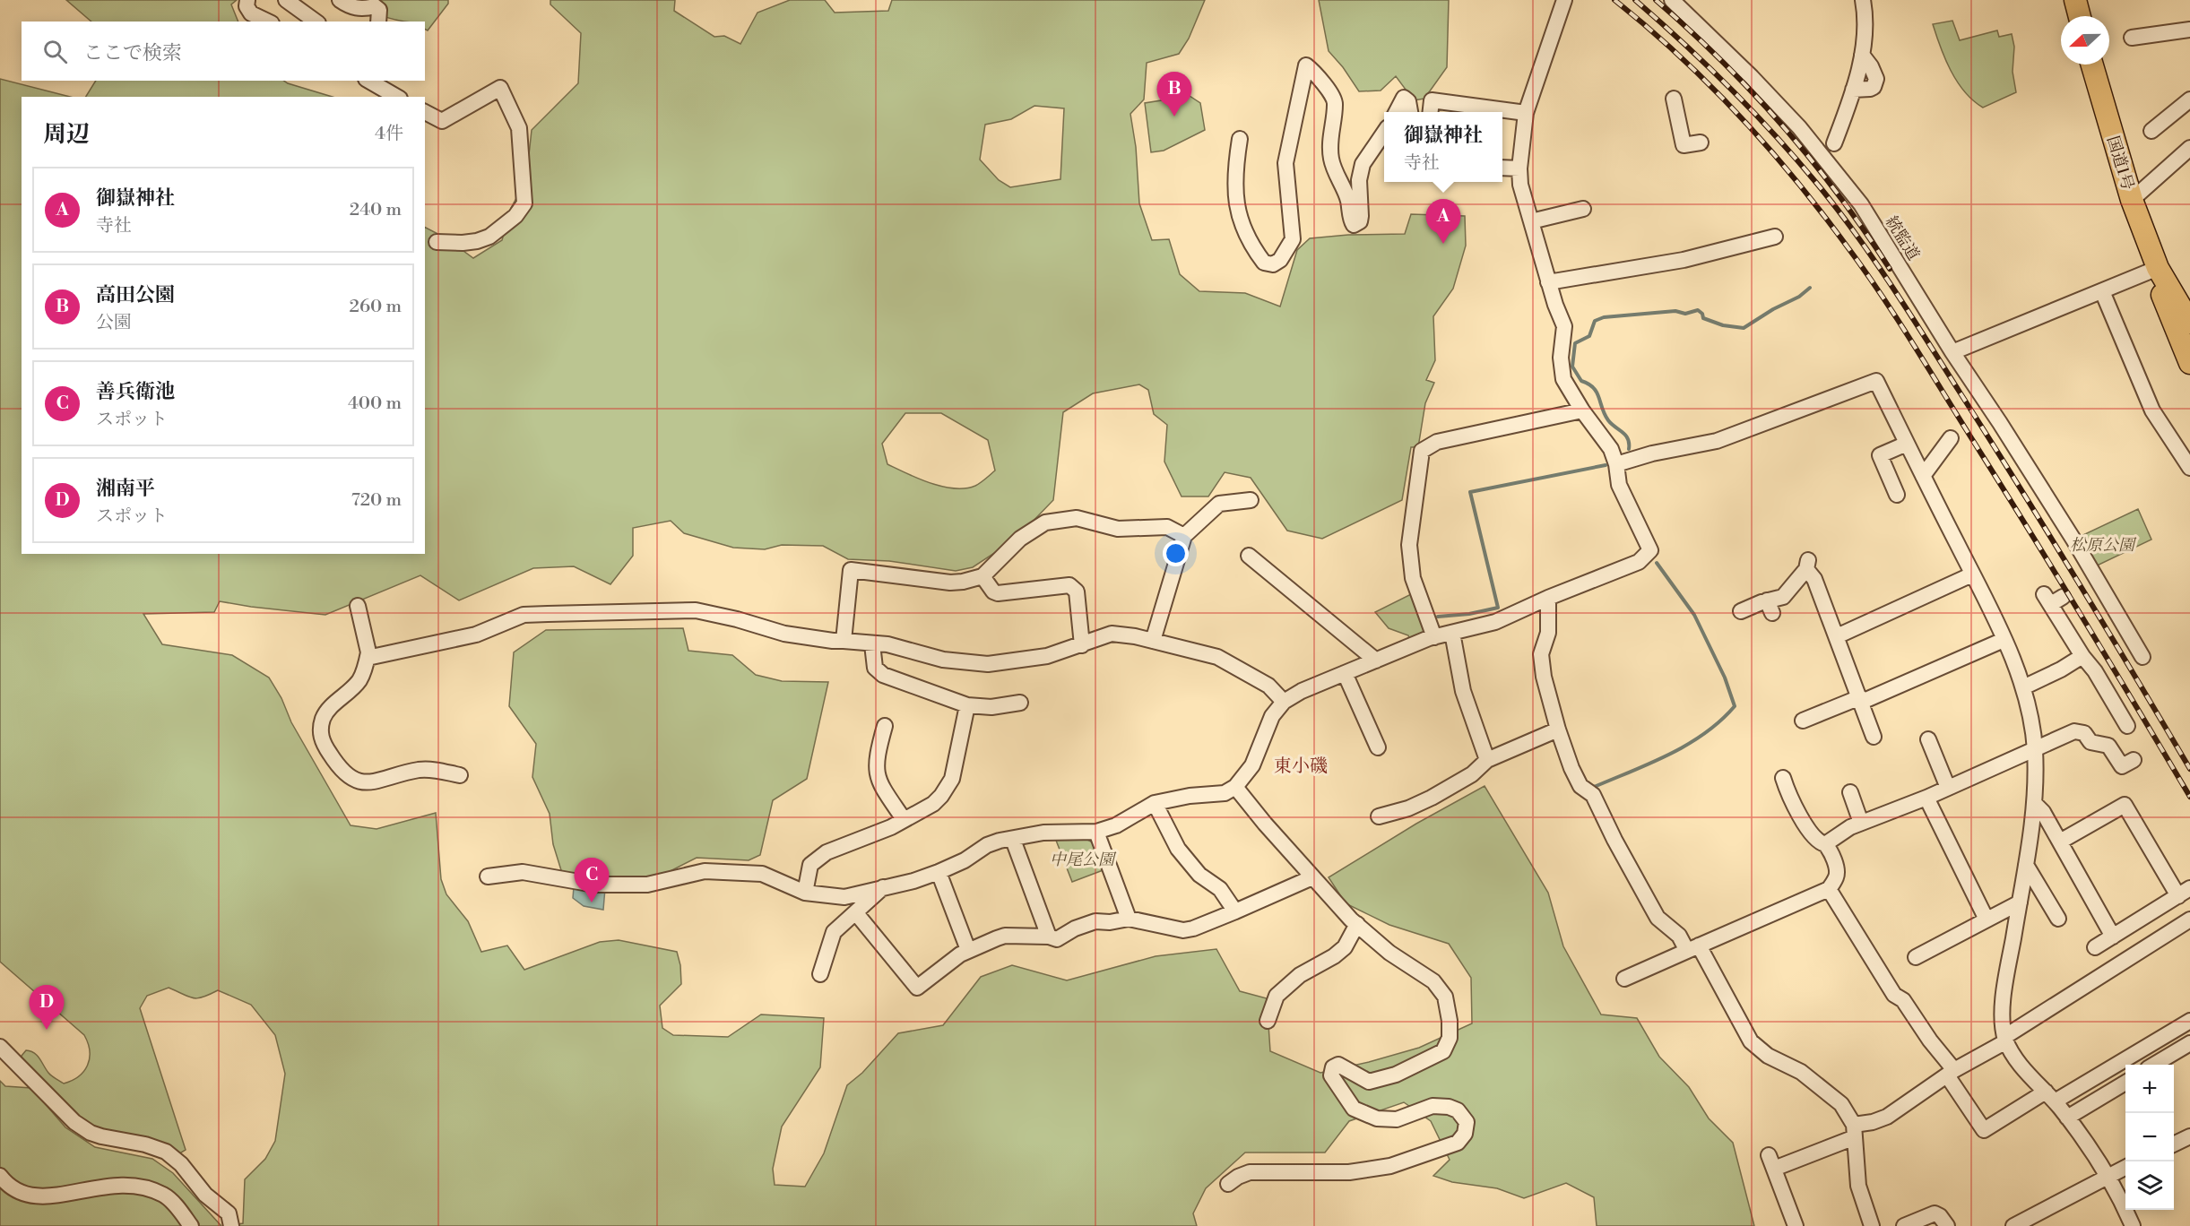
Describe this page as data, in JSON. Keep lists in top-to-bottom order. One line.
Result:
{"streets":{"highway":["国道1号"],"street":["統監道"]},"districts":["東小磯"],"parks":["松原公園","中尾公園"],"north":"left","page":{"search":"ここで検索","pins":["B","A","C","D"],"heading":["周辺","4件"],"popup":["御嶽神社","寺社"],"list":[{"mark":"A","name":"御嶽神社","note":"寺社","value":"240 m"},{"mark":"B","name":"高田公園","note":"公園","value":"260 m"},{"mark":"C","name":"善兵衛池","note":"スポット","value":"400 m"},{"mark":"D","name":"湘南平","note":"スポット","value":"720 m"}],"map_buttons":["+","−"]}}
